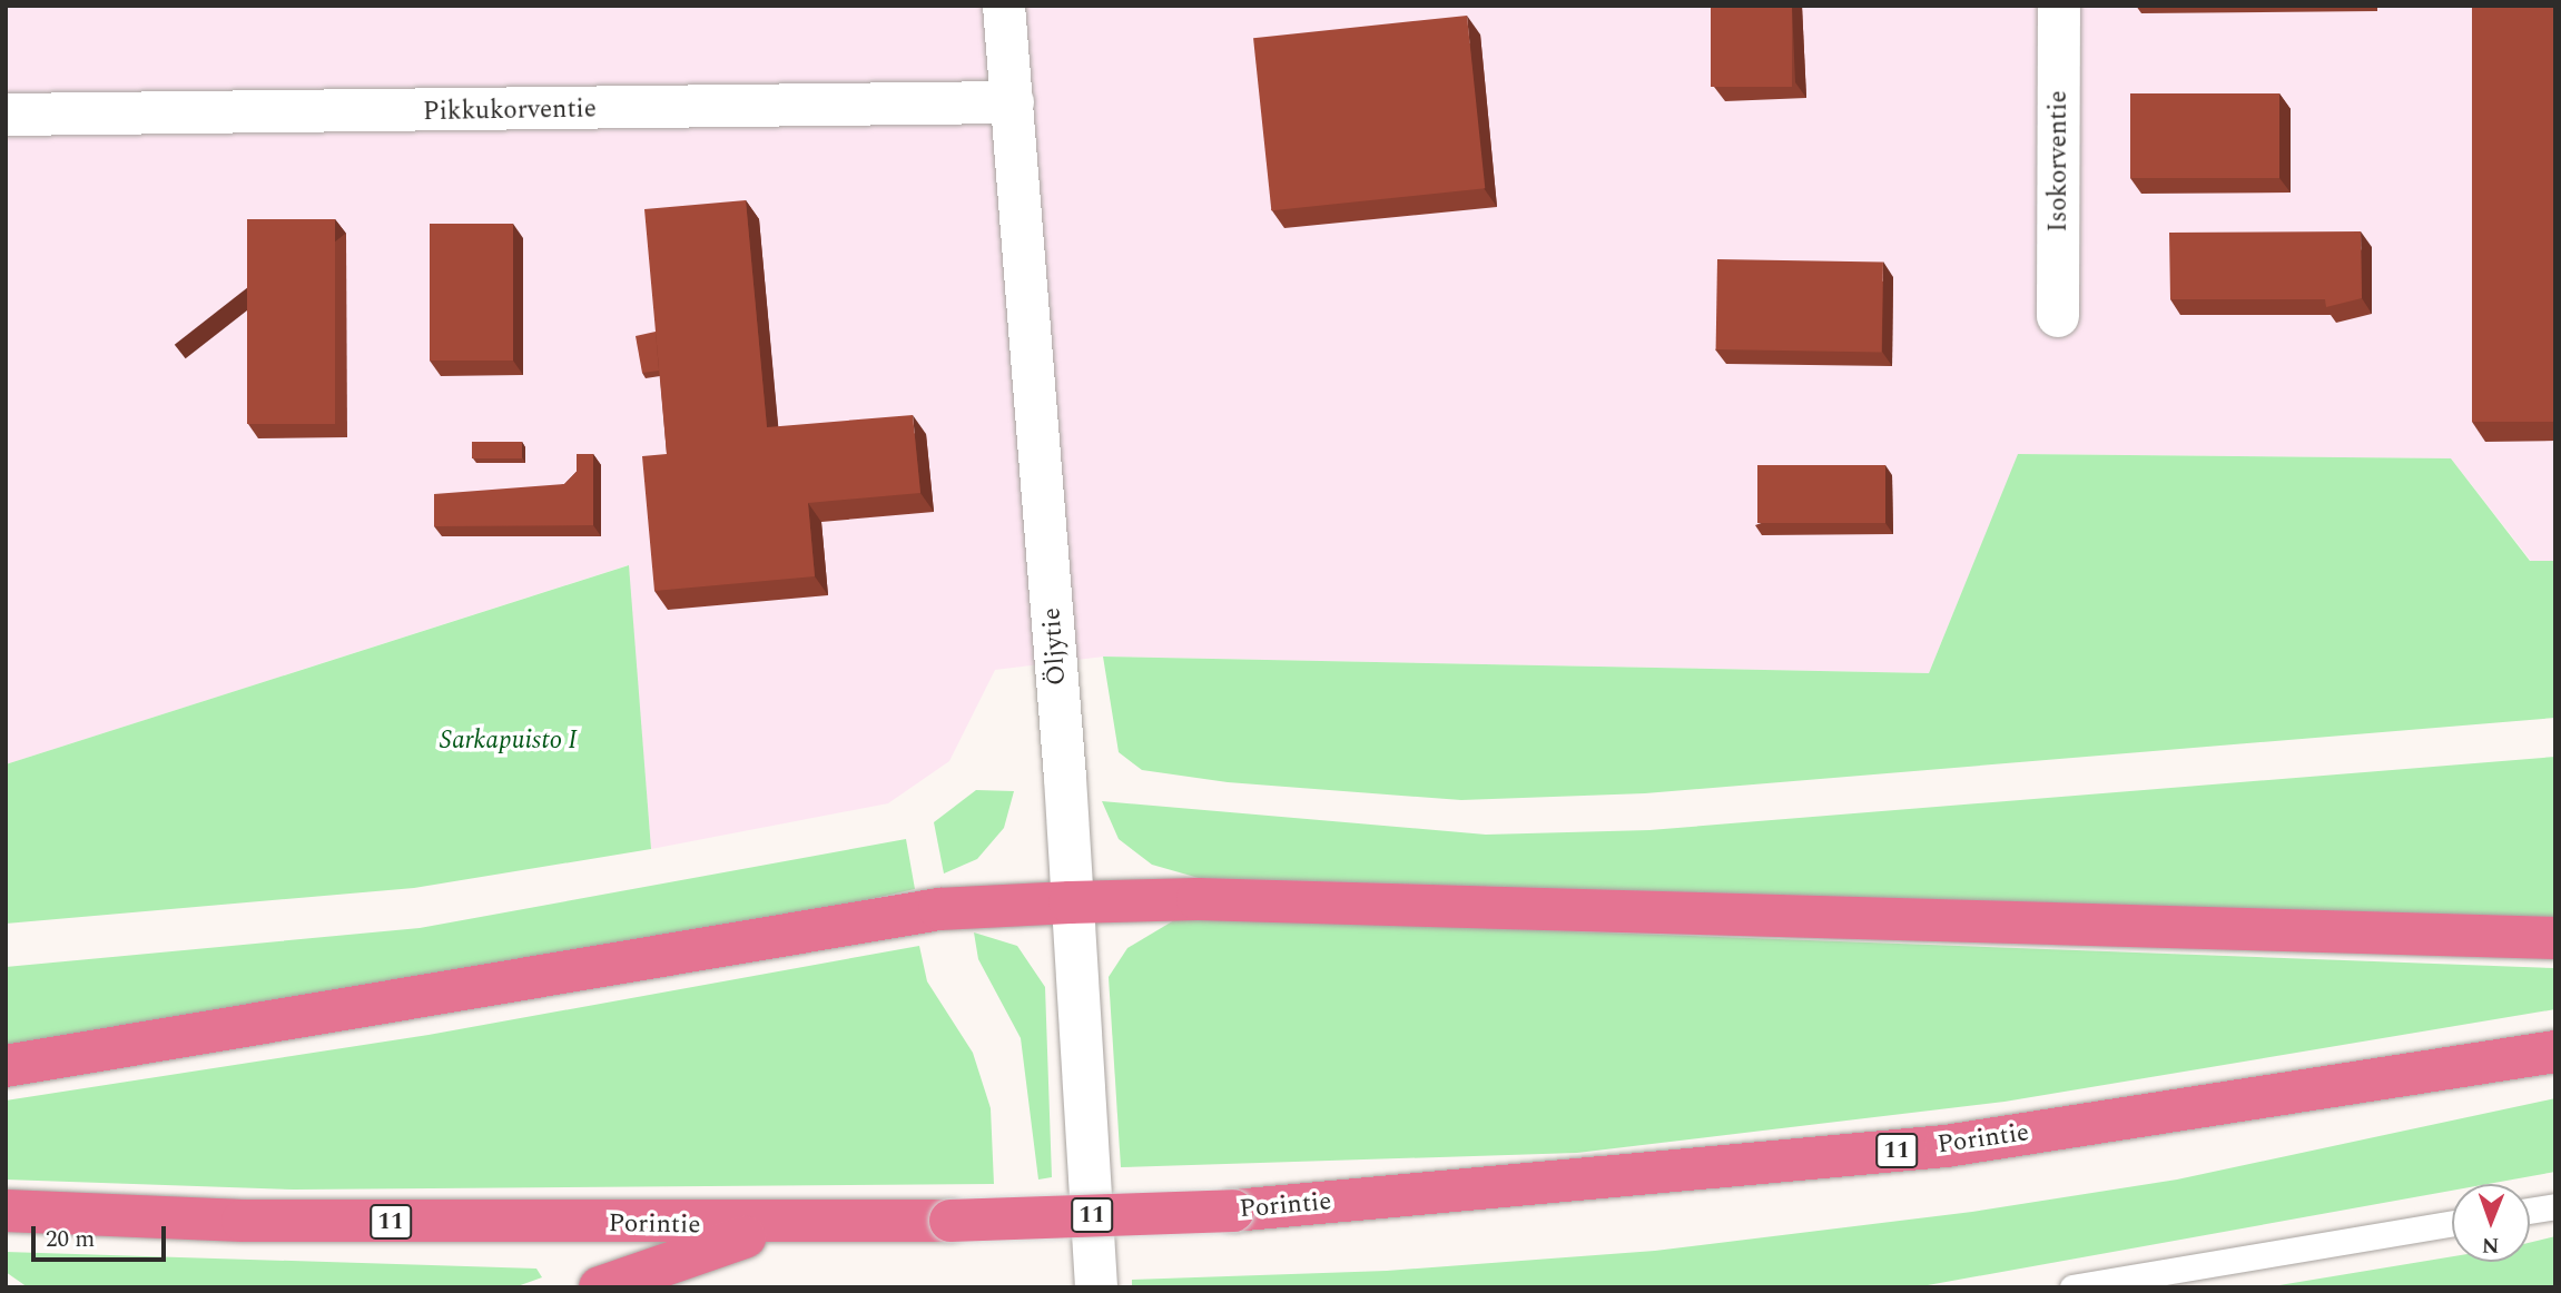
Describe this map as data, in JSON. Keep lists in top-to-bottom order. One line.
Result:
{"streets":{"highway":["Porintie","11"],"street":["Pikkukorventie","Isokorventie","Öljytie"]},"crossings":[["Pikkukorventie","Öljytie"]],"parks":["Sarkapuisto I"],"scale_bar":"20 m","north":"bottom"}
